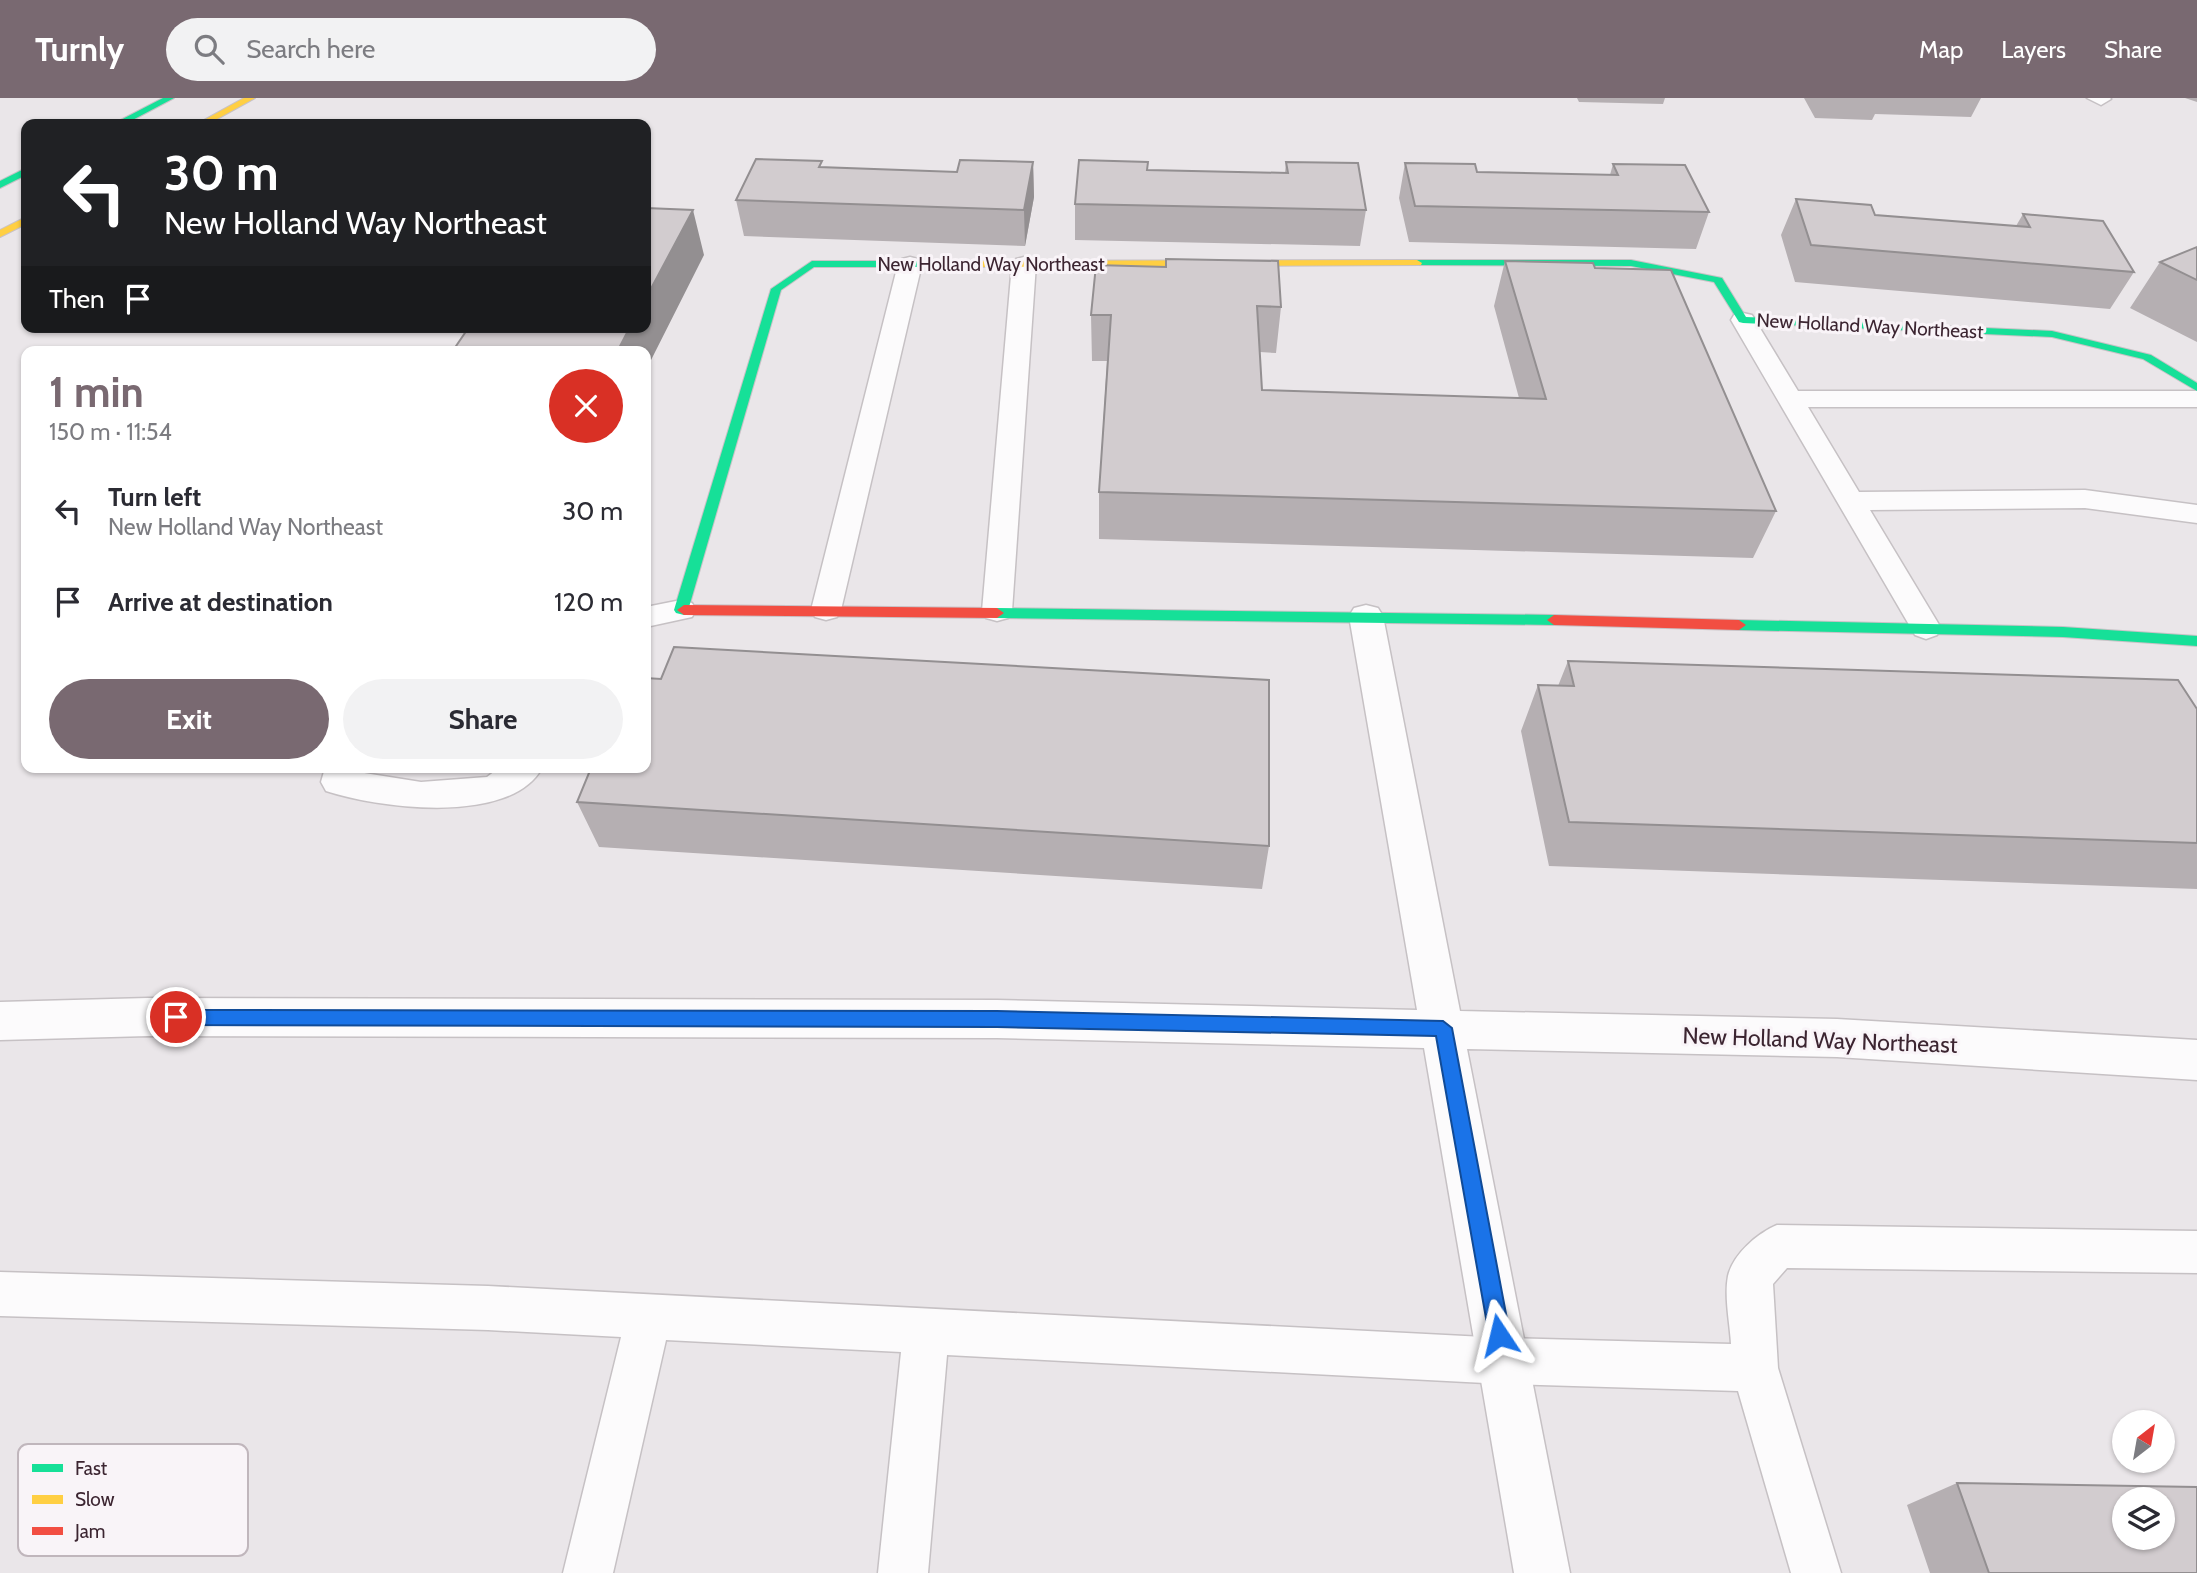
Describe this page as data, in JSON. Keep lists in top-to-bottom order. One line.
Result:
{"streets":{"street":["New Holland Way Northeast"]},"legend":["Fast","Slow","Jam"],"north":"top right","page":{"header":"Turnly","search":"Search here","nav":["Map","Layers","Share"],"turn":["30 m","New Holland Way Northeast"],"then":"Then","heading":["1 min","150 m · 11:54"],"list":[{"name":"Turn left","note":"New Holland Way Northeast","value":"30 m"},{"name":"Arrive at destination","value":"120 m"}],"buttons":["Exit","Share"]}}
